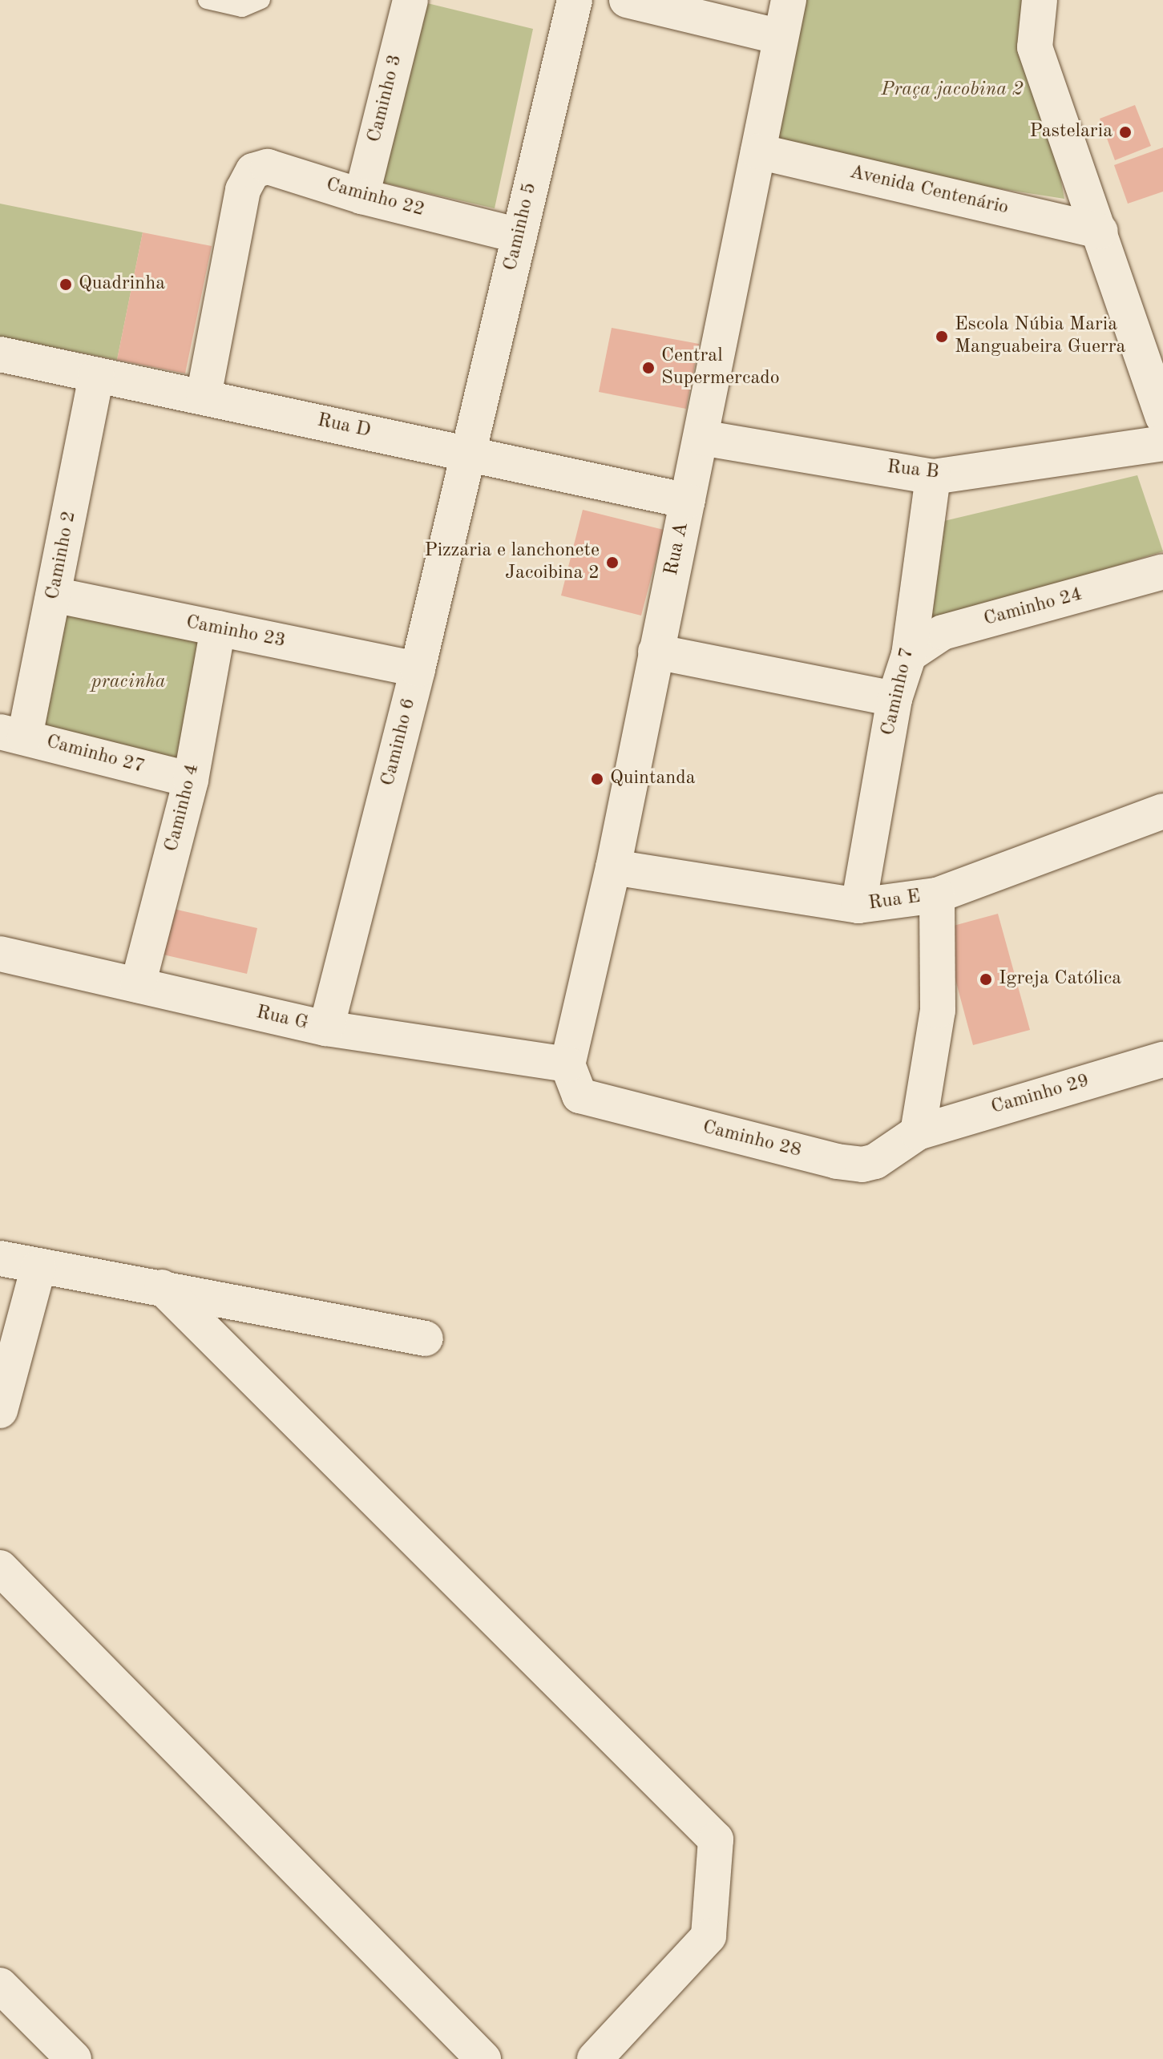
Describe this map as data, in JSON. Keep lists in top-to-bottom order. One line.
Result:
{"streets":{"street":["Caminho 3","Avenida Centenário","Caminho 22","Caminho 5","Rua D","Rua B","Rua A","Caminho 2","Caminho 24","Caminho 23","Caminho 7","Caminho 6","Caminho 27","Caminho 4","Rua E","Rua G","Caminho 29","Caminho 28"]},"crossings":[["Caminho 3","Caminho 22"],["Avenida Centenário","Rua A"],["Caminho 22","Caminho 5"],["Caminho 22","Rua D"],["Caminho 5","Rua D"],["Caminho 5","Caminho 6"],["Rua D","Rua A"],["Rua D","Caminho 2"],["Rua D","Caminho 6"],["Rua B","Rua A"],["Rua B","Caminho 7"],["Rua A","Rua E"],["Rua A","Rua G"],["Rua A","Caminho 28"],["Caminho 2","Caminho 23"],["Caminho 2","Caminho 27"],["Caminho 24","Caminho 7"],["Caminho 23","Caminho 6"],["Caminho 23","Caminho 4"],["Caminho 7","Rua E"],["Caminho 6","Rua G"],["Caminho 27","Caminho 4"],["Caminho 4","Rua G"],["Rua G","Caminho 28"],["Caminho 29","Caminho 28"]],"parks":["Praça jacobina 2","pracinha"],"places":["Pastelaria","Quadrinha","Escola Núbia Maria Manguabeira Guerra","Central Supermercado","Pizzaria e lanchonete Jacoibina 2","Quintanda","Igreja Católica"]}
